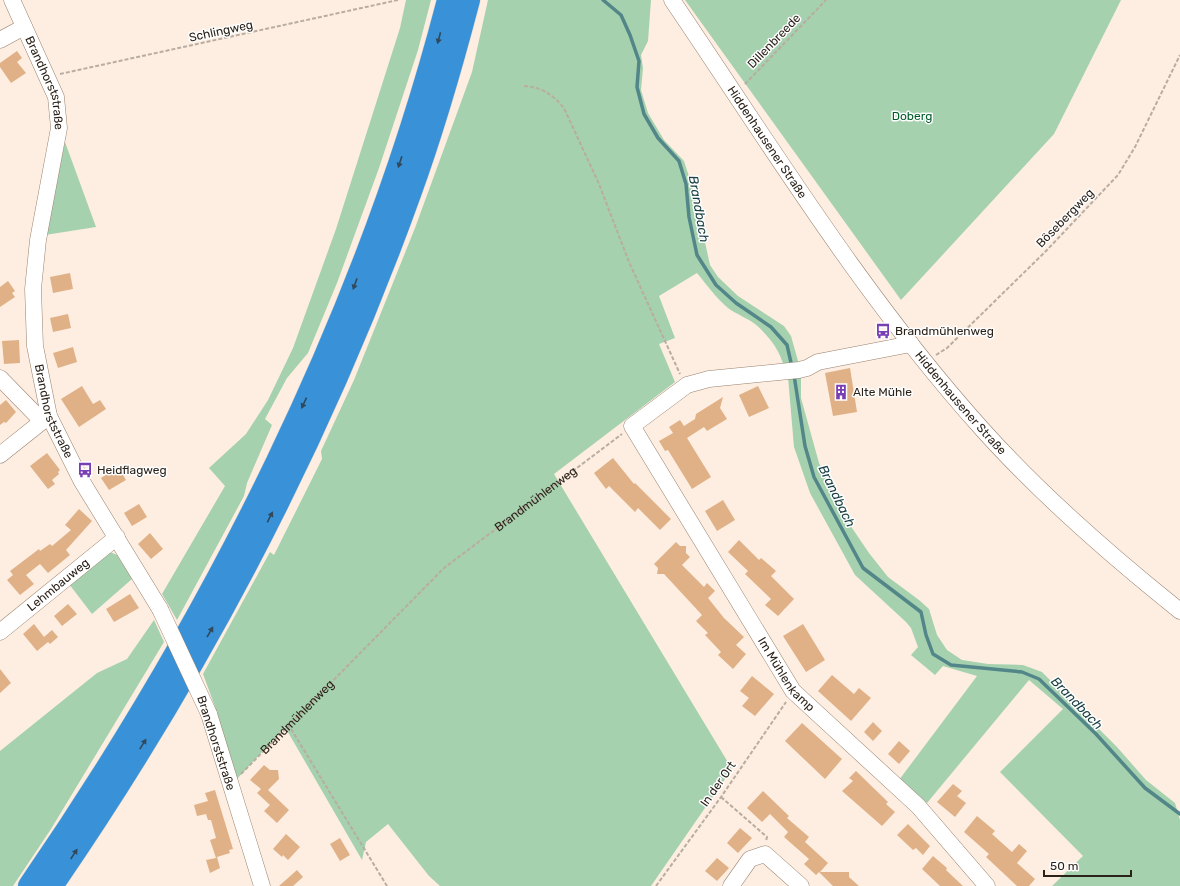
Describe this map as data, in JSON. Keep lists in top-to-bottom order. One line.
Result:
{"streets":{"street":["Brandhorststraße","Hiddenhausener Straße","Lehmbauweg","Im Mühlenkamp"],"path":["Schlingweg","Dillenbreede","Bösebergweg","Brandmühlenweg","In der Ort"]},"crossings":[["Schlingweg","Brandhorststraße"],["Dillenbreede","Hiddenhausener Straße"],["Brandhorststraße","Brandmühlenweg"],["Brandhorststraße","Lehmbauweg"],["Hiddenhausener Straße","Bösebergweg"],["Brandmühlenweg","Im Mühlenkamp"],["Im Mühlenkamp","In der Ort"]],"water":["Brandbach"],"parks":["Doberg"],"places":{"bus stop":["Brandmühlenweg","Heidflagweg"],"building":["Alte Mühle"]},"scale_bar":"50 m"}
